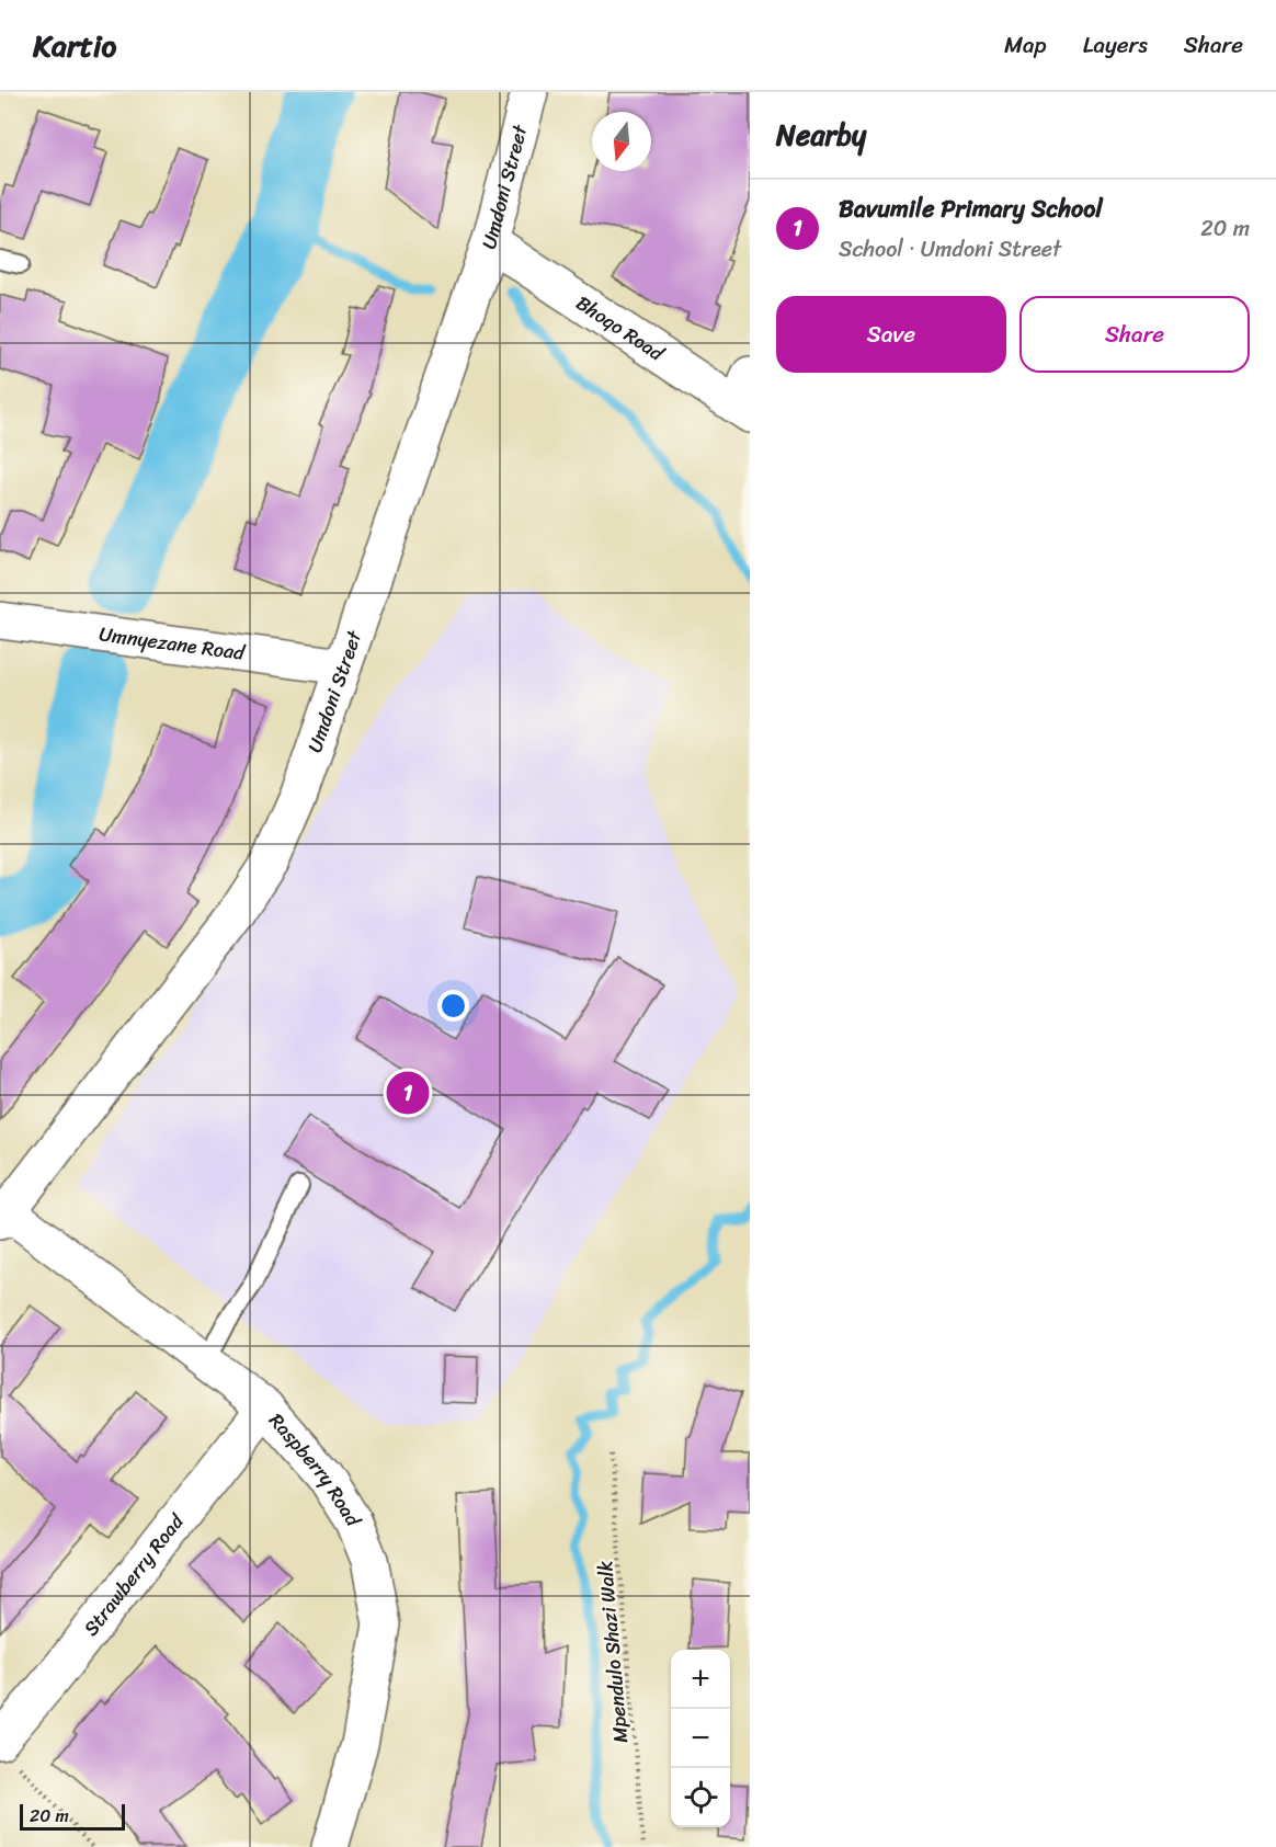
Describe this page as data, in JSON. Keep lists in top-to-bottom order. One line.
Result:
{"streets":{"street":["Umdoni Street","Bhoqo Road","Umnyezane Road","Raspberry Road","Strawberry Road"],"path":["Mpendulo Shazi Walk"]},"crossings":[["Umdoni Street","Bhoqo Road"],["Umdoni Street","Umnyezane Road"],["Umdoni Street","Raspberry Road"],["Raspberry Road","Strawberry Road"]],"scale_bar":"20 m","north":"bottom","page":{"header":"Kartio","nav":["Map","Layers","Share"],"heading":"Nearby","list":[{"mark":"1","name":"Bavumile Primary School","note":"School · Umdoni Street","value":"20 m"}],"buttons":["Save","Share"],"pins":"1","map_buttons":["+","−"],"scale":"20 m"}}
